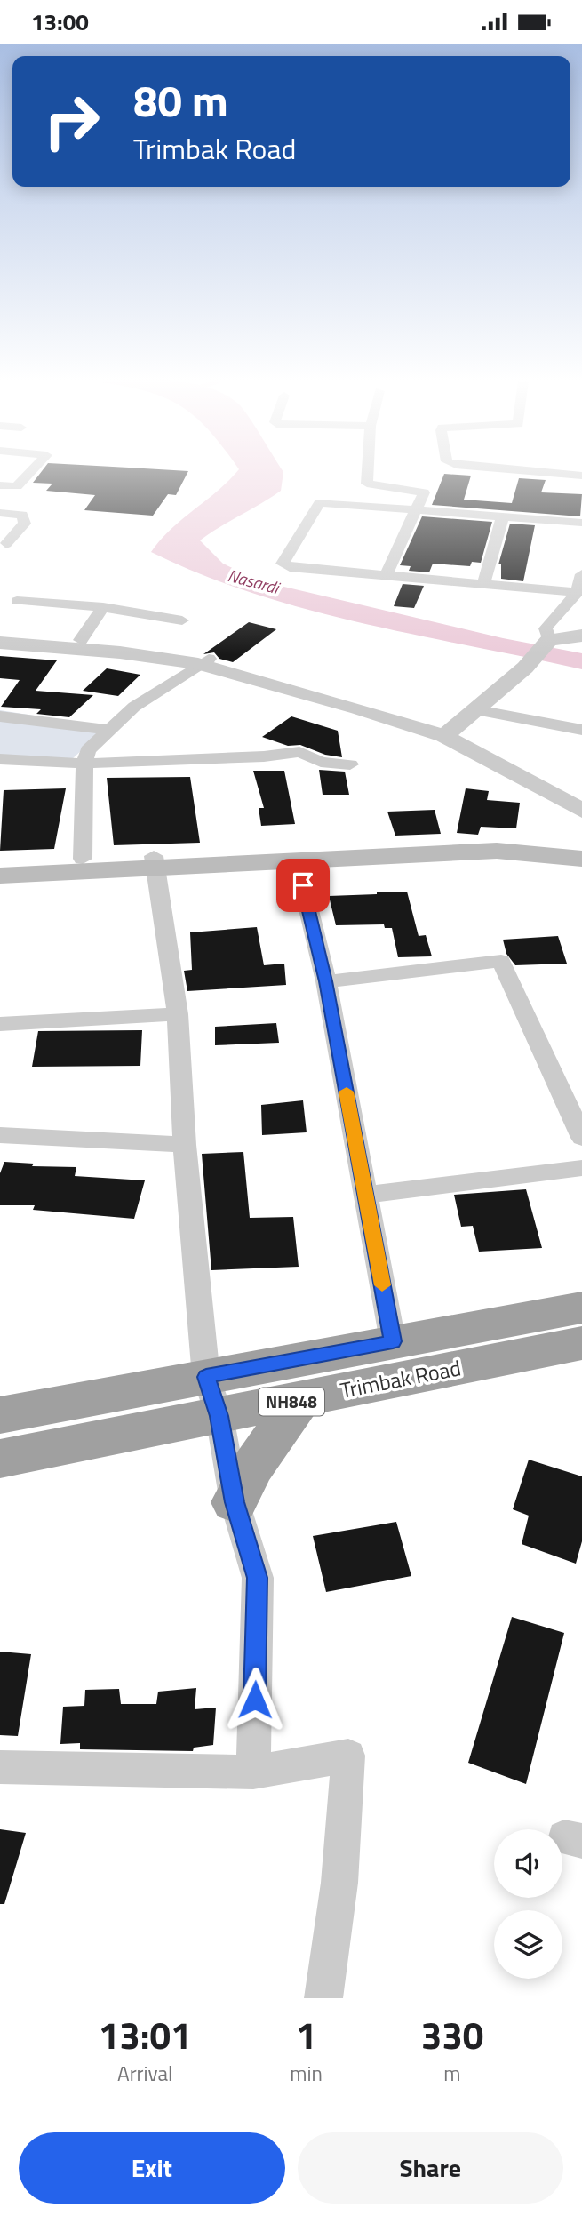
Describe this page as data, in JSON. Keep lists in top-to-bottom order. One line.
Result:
{"streets":{"highway":["Trimbak Road","NH848"]},"water":["Nasardi"],"page":{"status":"13:00","turn":["80 m","Trimbak Road"],"eta":["13:01","Arrival","1","min","330","m"],"buttons":["Exit","Share"]}}
